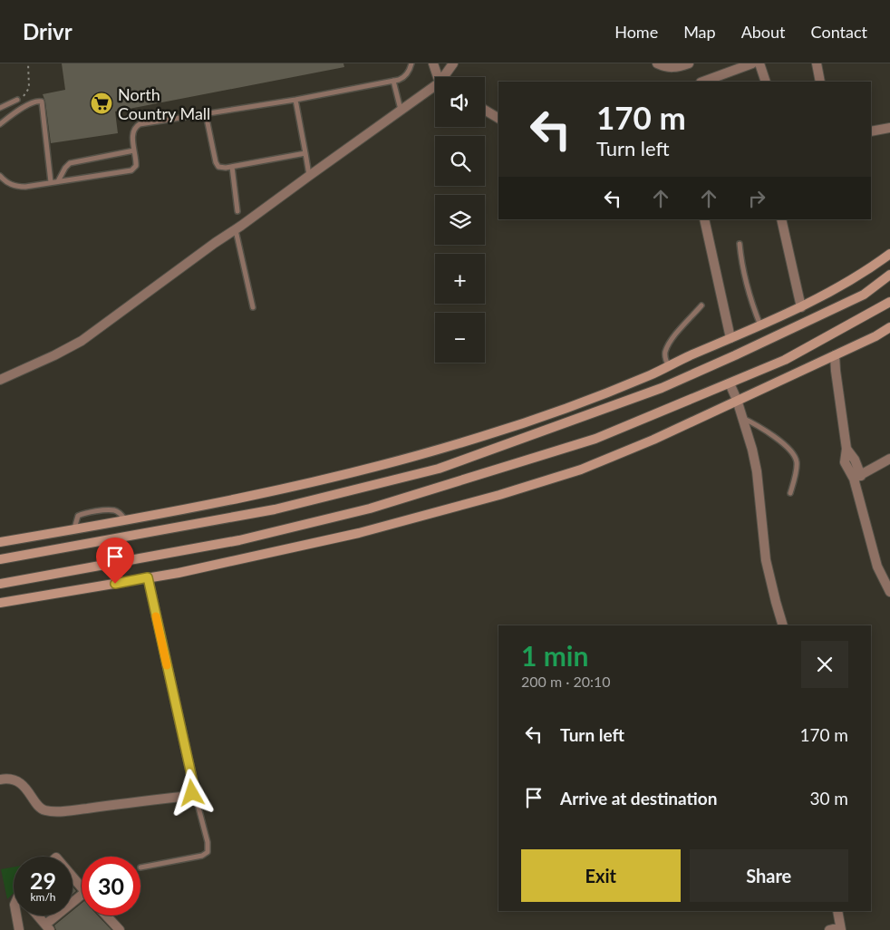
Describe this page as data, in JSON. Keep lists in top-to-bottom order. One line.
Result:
{"places":{"supermarket":["North Country Mall"]},"page":{"header":"Drivr","nav":["Home","Map","About","Contact"],"map_buttons":["+","−"],"turn":["170 m","Turn left"],"heading":["1 min","200 m · 20:10"],"list":[{"name":"Turn left","value":"170 m"},{"name":"Arrive at destination","value":"30 m"}],"buttons":["Exit","Share"],"speed":"29 km/h","limit":"30"}}
